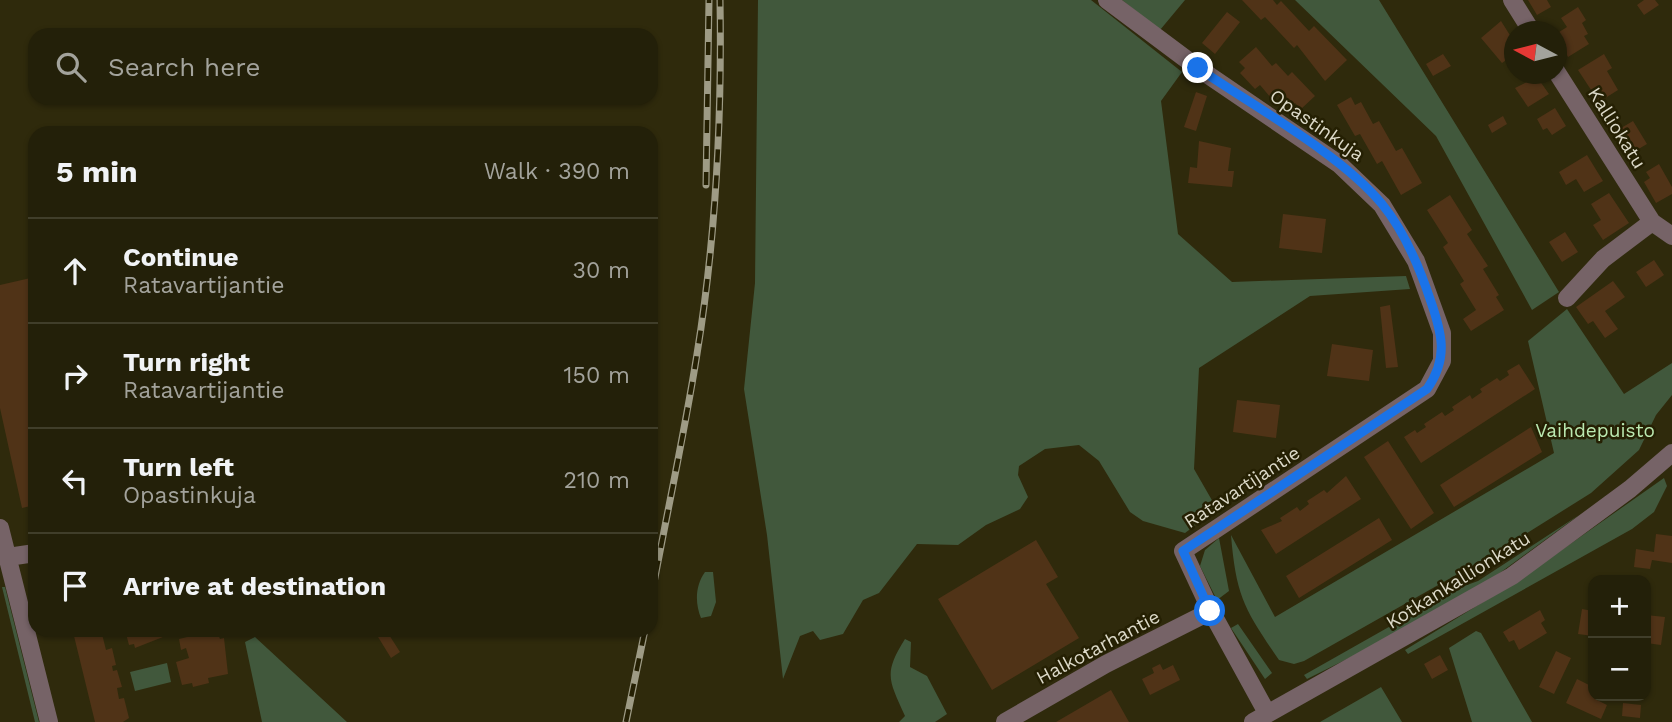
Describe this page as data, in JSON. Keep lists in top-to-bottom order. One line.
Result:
{"streets":{"street":["Opastinkuja","Kalliokatu","Ratavartijantie","Kotkankallionkatu","Halkotarhantie"]},"crossings":[["Opastinkuja","Ratavartijantie"],["Ratavartijantie","Kotkankallionkatu"],["Ratavartijantie","Halkotarhantie"]],"parks":["Vaihdepuisto"],"north":"left","page":{"search":"Search here","heading":["5 min","Walk · 390 m"],"list":[["Continue","Ratavartijantie","30 m"],["Turn right","Ratavartijantie","150 m"],["Turn left","Opastinkuja","210 m"],"Arrive at destination"],"map_buttons":["+","−"]}}
